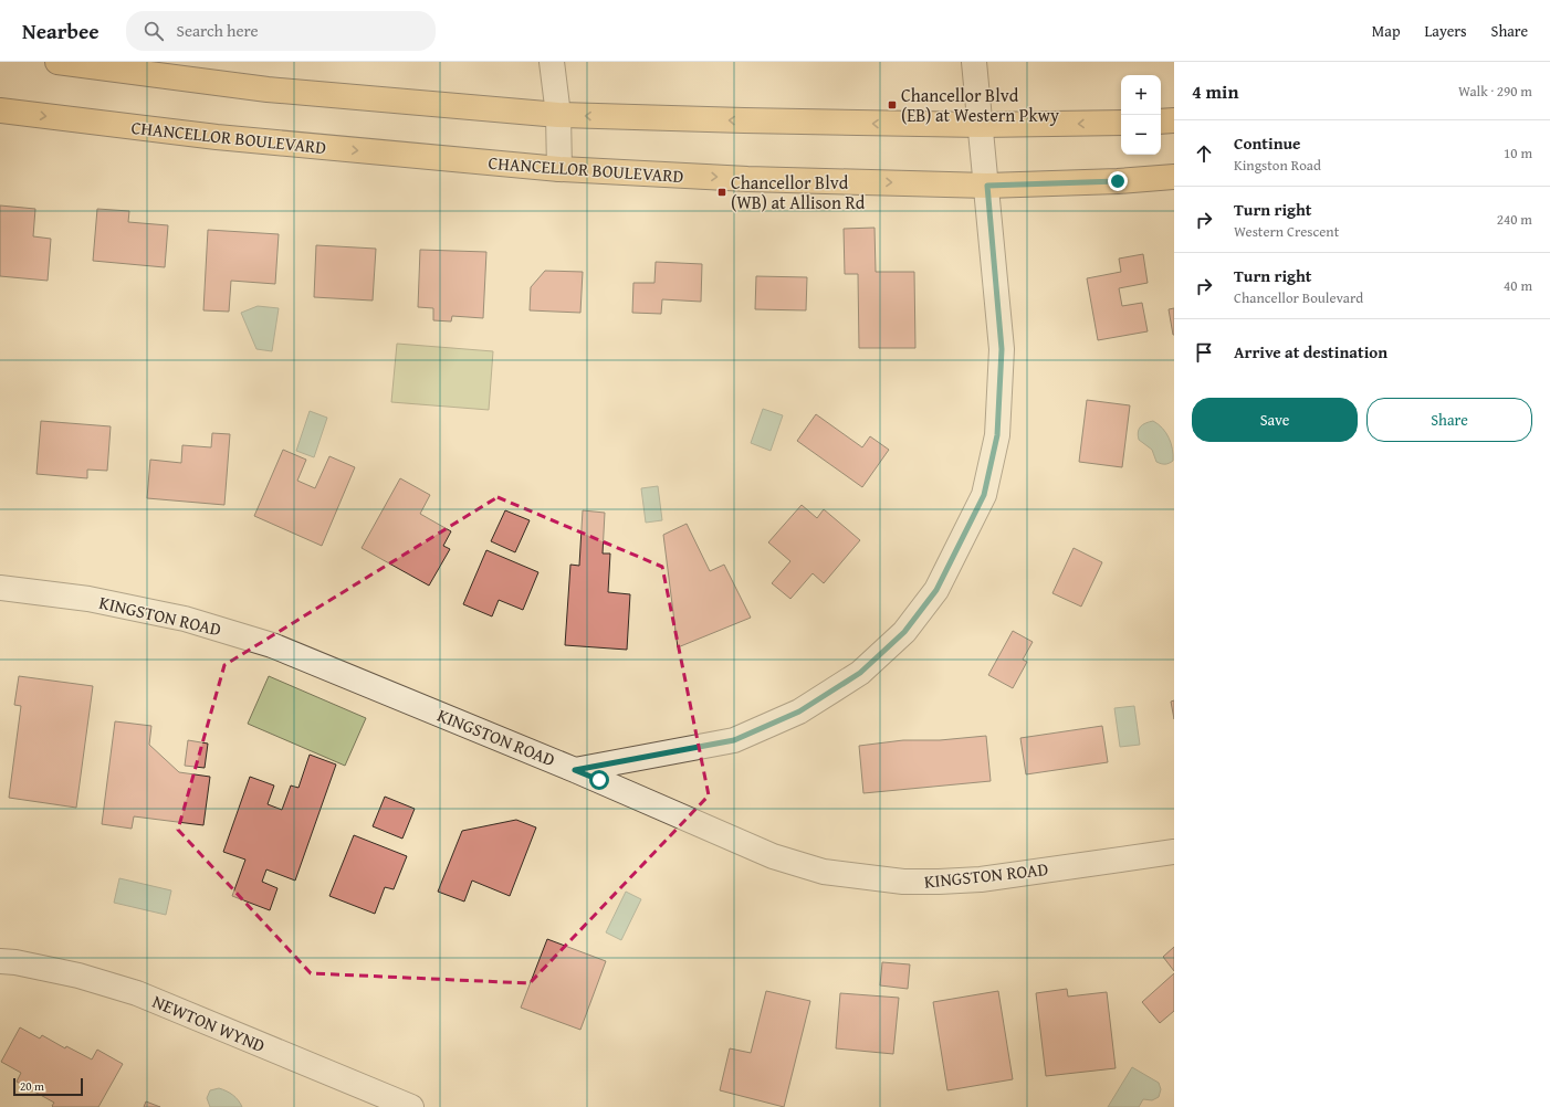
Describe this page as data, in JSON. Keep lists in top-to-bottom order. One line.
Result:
{"streets":{"main road":["CHANCELLOR BOULEVARD"],"street":["KINGSTON ROAD","NEWTON WYND"]},"places":{"transit":["Chancellor Blvd (EB) at Western Pkwy","Chancellor Blvd (WB) at Allison Rd"]},"scale_bar":"20 m","page":{"header":"Nearbee","search":"Search here","nav":["Map","Layers","Share"],"heading":["4 min","Walk · 290 m"],"map_buttons":["+","−"],"list":[["Continue","Kingston Road","10 m"],["Turn right","Western Crescent","240 m"],["Turn right","Chancellor Boulevard","40 m"],"Arrive at destination"],"buttons":["Save","Share"],"scale":"20 m"}}
